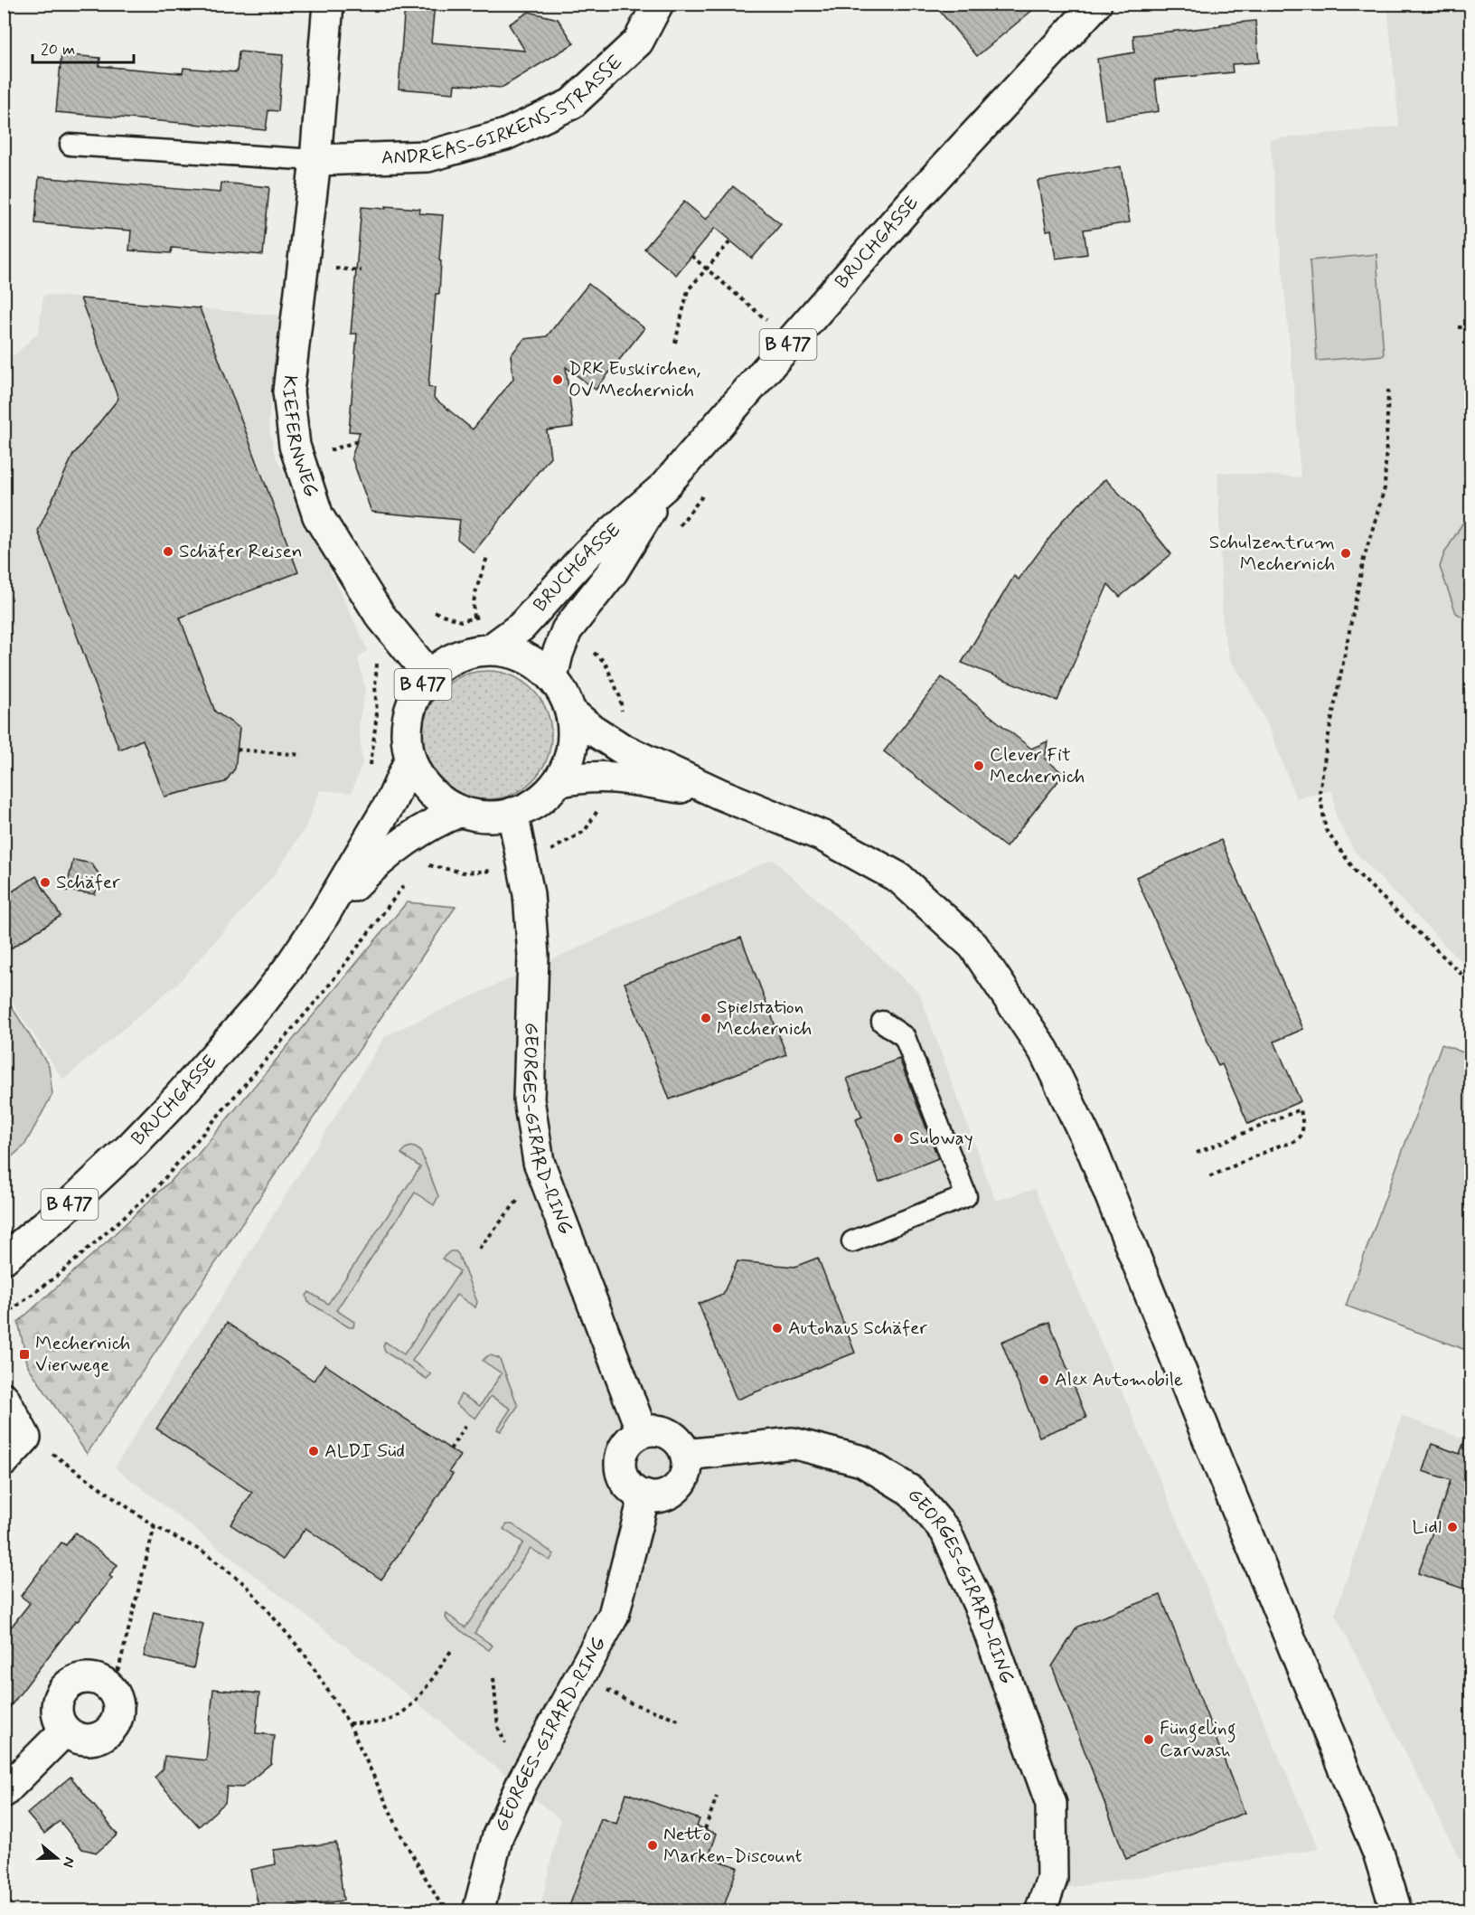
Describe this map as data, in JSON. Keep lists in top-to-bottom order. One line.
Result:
{"streets":{"main road":["ANDREAS-GIRKENS-STRASSE","BRUCHGASSE","B 477","KIEFERNWEG","GEORGES-GIRARD-RING"]},"crossings":[["ANDREAS-GIRKENS-STRASSE","KIEFERNWEG"],["BRUCHGASSE","B 477"],["BRUCHGASSE","KIEFERNWEG"],["BRUCHGASSE","GEORGES-GIRARD-RING"],["B 477","KIEFERNWEG"],["B 477","GEORGES-GIRARD-RING"],["KIEFERNWEG","GEORGES-GIRARD-RING"]],"places":{"other":["DRK Euskirchen, OV Mechernich","Schäfer Reisen","Schulzentrum Mechernich","Clever Fit Mechernich","Schäfer","Spielstation Mechernich","Subway","Autohaus Schäfer","Alex Automobile","ALDI Süd","Lidl","Füngeling Carwash","Netto Marken-Discount"],"transit":["Mechernich Vierwege"]},"scale_bar":"20 m","north":"right"}
